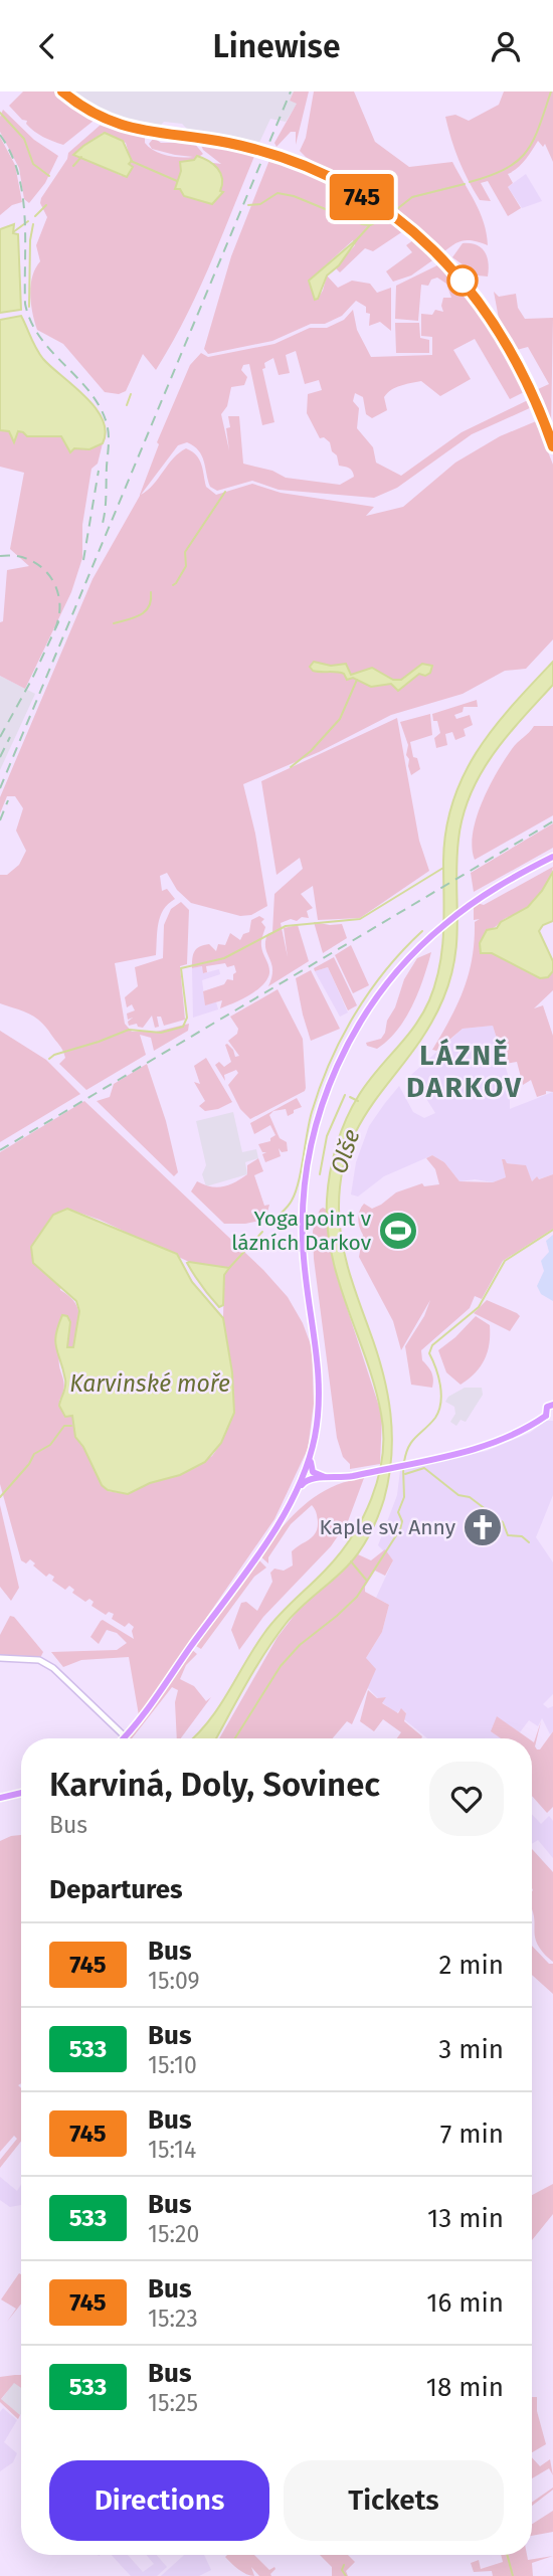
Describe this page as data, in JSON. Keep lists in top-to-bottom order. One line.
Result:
{"districts":["LÁZNĚ DARKOV"],"water":["Olše","Karvinské moře"],"places":{"sports":["Yoga point v lázních Darkov"],"church":["Kaple sv. Anny"]},"lines":["bus line 745"],"page":{"header":"Linewise","on_map":"745","heading":[["Karviná, Doly, Sovinec","Bus"],"Departures"],"list":[{"mark":"745","name":"Bus","note":"15:09","value":"2 min"},{"mark":"533","name":"Bus","note":"15:10","value":"3 min"},{"mark":"745","name":"Bus","note":"15:14","value":"7 min"},{"mark":"533","name":"Bus","note":"15:20","value":"13 min"},{"mark":"745","name":"Bus","note":"15:23","value":"16 min"},{"mark":"533","name":"Bus","note":"15:25","value":"18 min"}],"buttons":["Directions","Tickets"]}}
